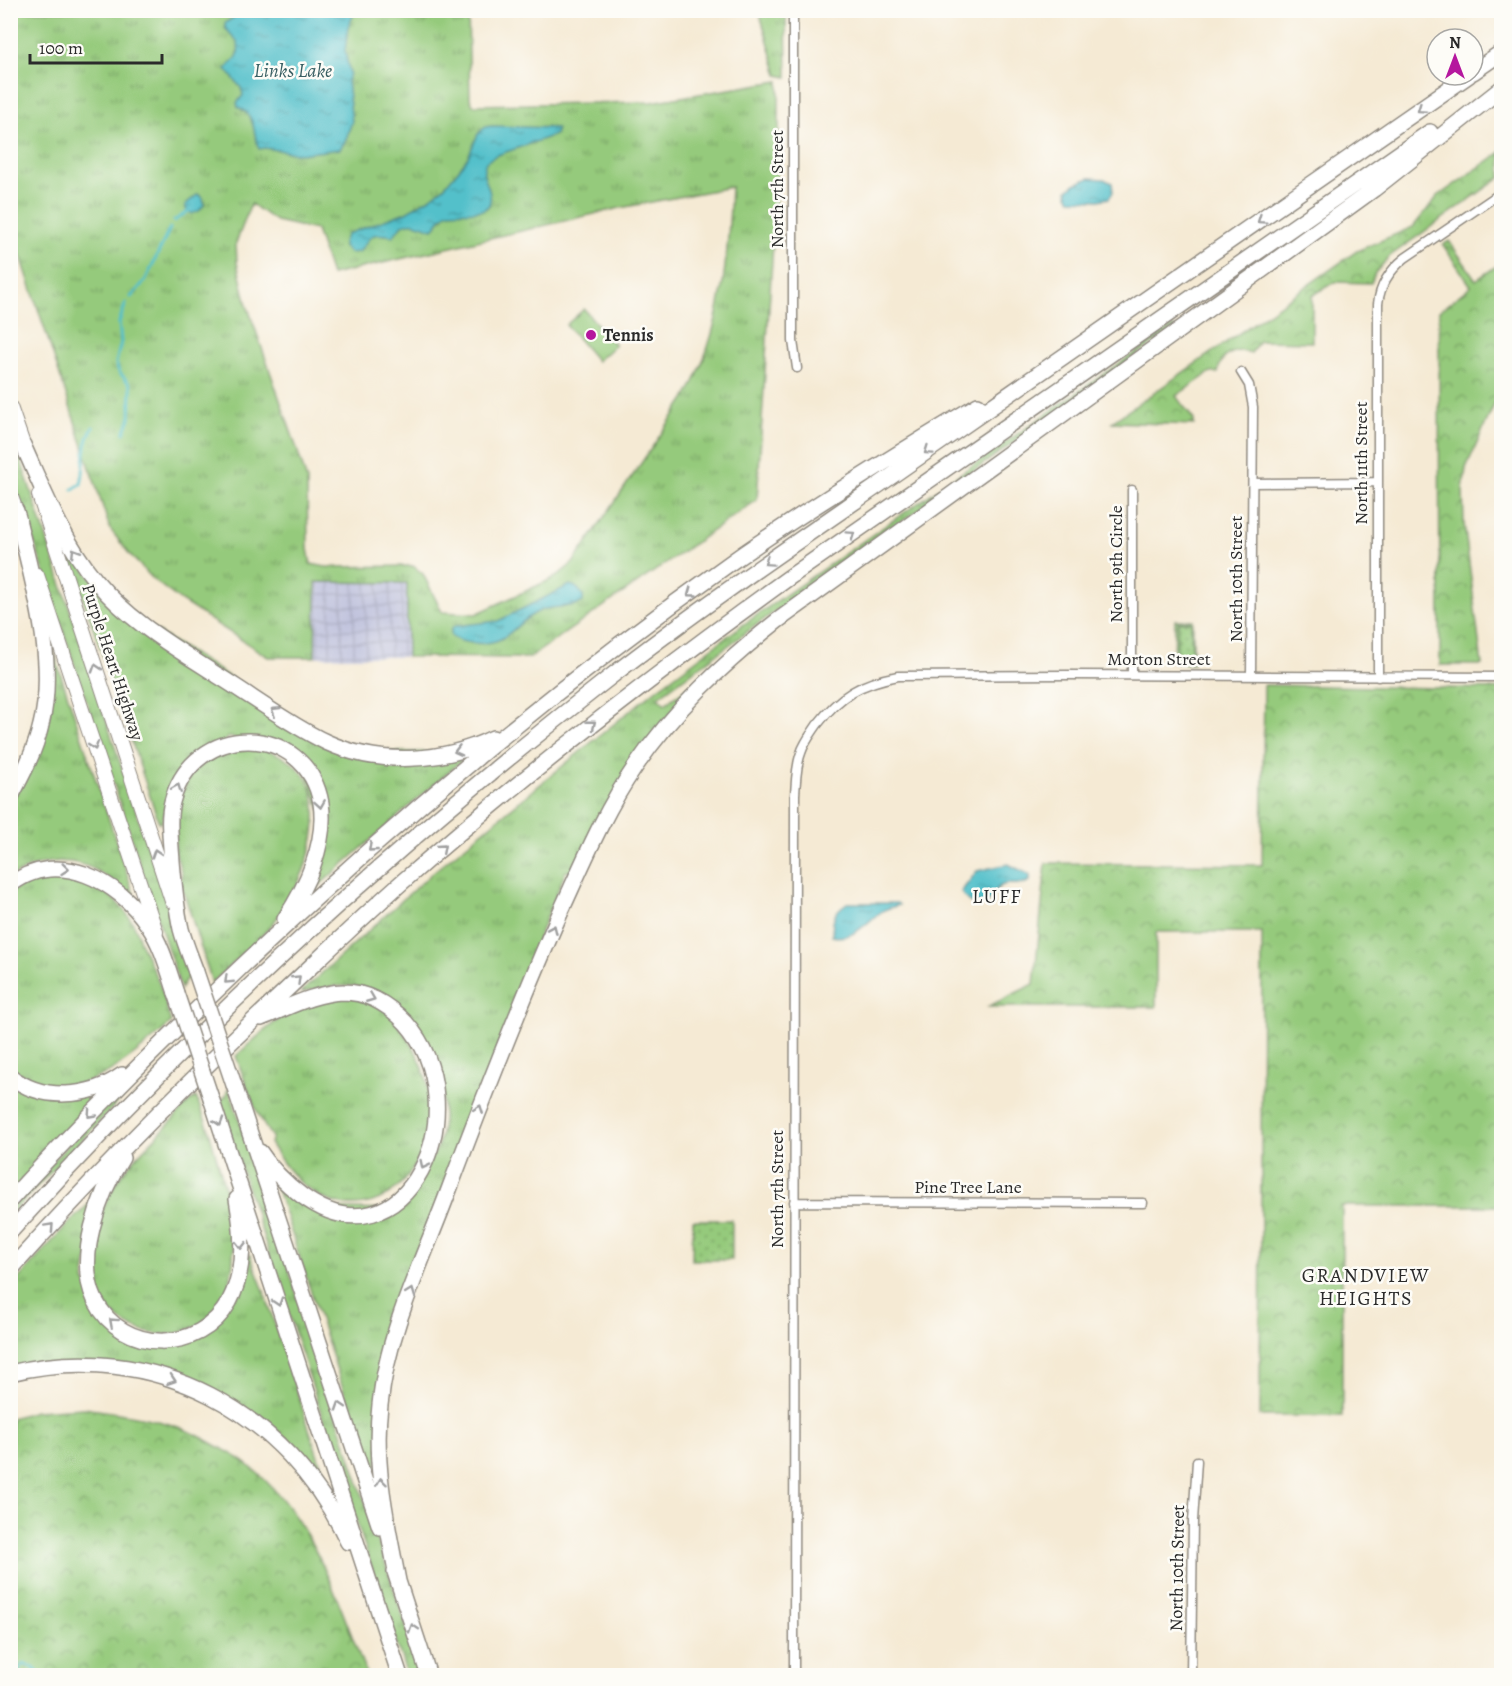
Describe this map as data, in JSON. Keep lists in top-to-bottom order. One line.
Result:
{"streets":{"main road":["Purple Heart Highway"],"street":["North 7th Street","North 11th Street","North 9th Circle","North 10th Street","Morton Street","Pine Tree Lane"]},"crossings":[["North 7th Street","Morton Street"],["North 7th Street","Pine Tree Lane"],["North 11th Street","Morton Street"],["North 9th Circle","Morton Street"],["North 10th Street","Morton Street"]],"districts":["LUFF","GRANDVIEW HEIGHTS"],"water":["Links Lake"],"places":["Tennis"],"scale_bar":"100 m","north":"top"}
